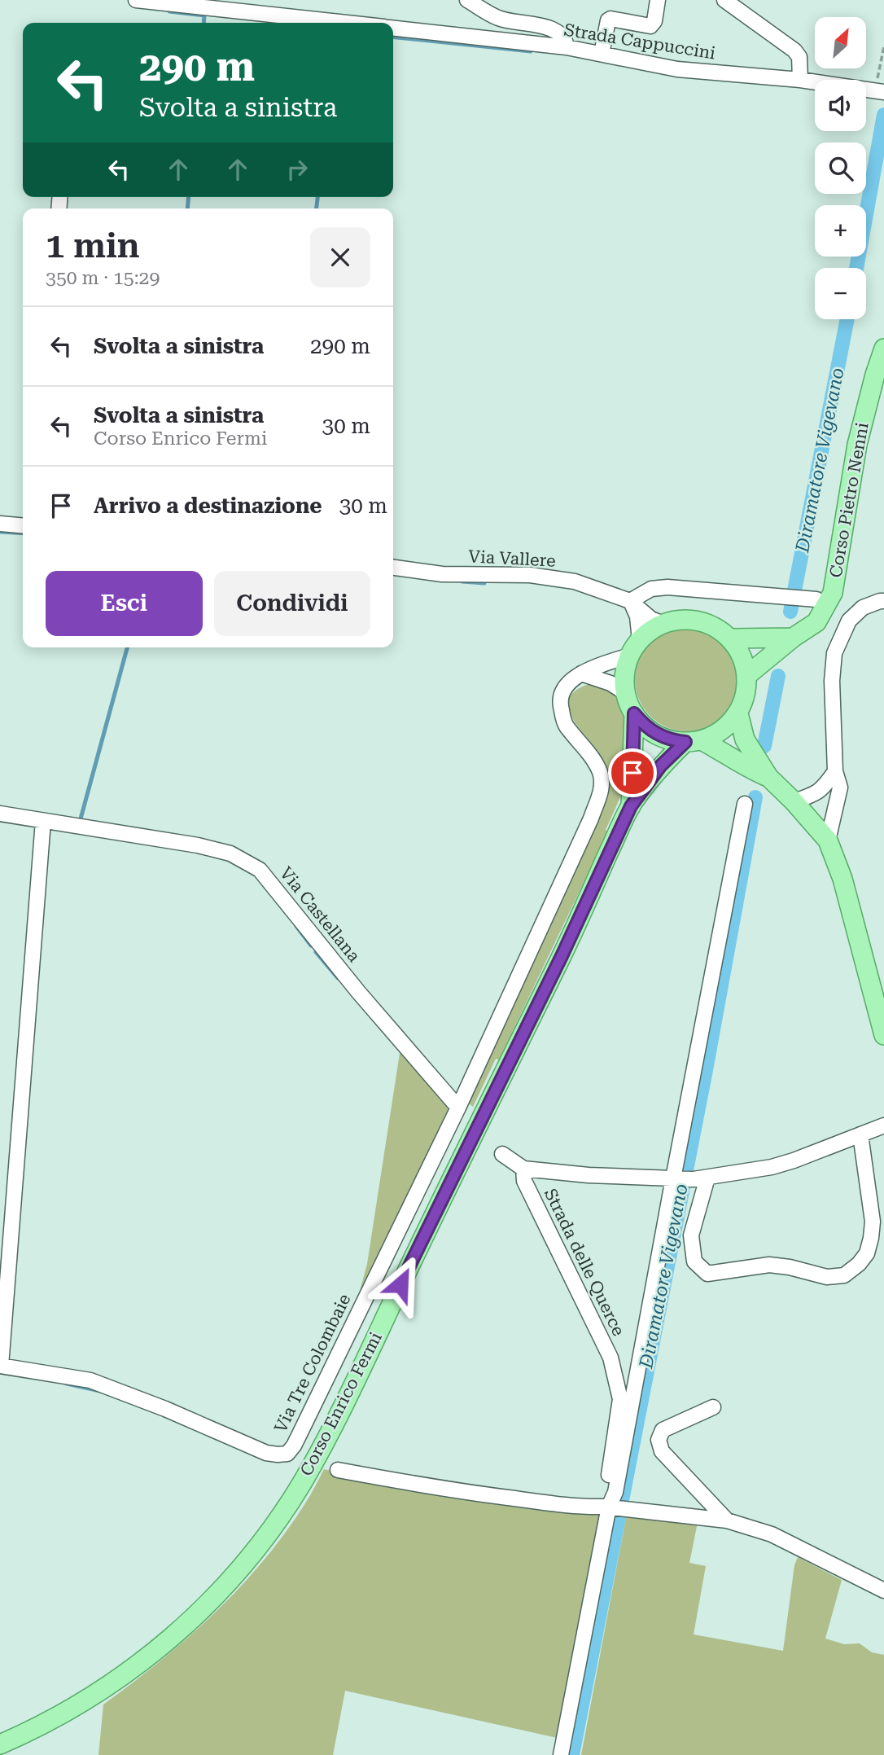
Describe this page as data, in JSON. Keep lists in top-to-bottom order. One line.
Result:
{"streets":{"main road":["Corso Pietro Nenni","Corso Enrico Fermi"],"street":["Strada Cappuccini","Via Vallere","Via Castellana","Strada delle Querce","Via Tre Colombaie"]},"crossings":[["Corso Pietro Nenni","Via Vallere"],["Corso Pietro Nenni","Corso Enrico Fermi"],["Via Vallere","Corso Enrico Fermi"],["Via Castellana","Via Tre Colombaie"]],"water":["Diramatore Vigevano"],"north":"top right","page":{"map_buttons":["+","−"],"turn":["290 m","Svolta a sinistra"],"heading":["1 min","350 m · 15:29"],"list":[{"name":"Svolta a sinistra","value":"290 m"},{"name":"Svolta a sinistra","note":"Corso Enrico Fermi","value":"30 m"},{"name":"Arrivo a destinazione","value":"30 m"}],"buttons":["Esci","Condividi"]}}
